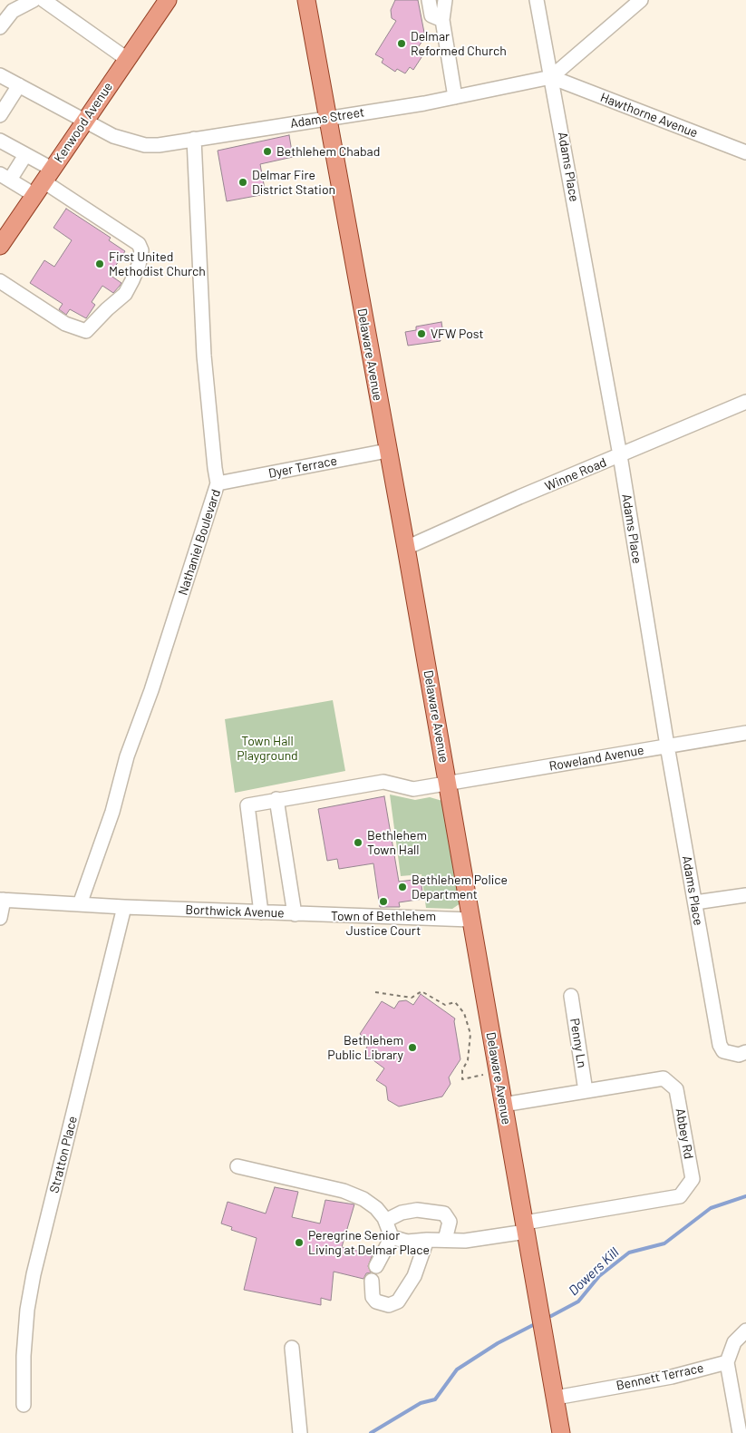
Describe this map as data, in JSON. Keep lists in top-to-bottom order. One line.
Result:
{"streets":{"main road":["Kenwood Avenue","Delaware Avenue"],"street":["Hawthorne Avenue","Adams Street","Adams Place","Dyer Terrace","Winne Road","Nathaniel Boulevard","Roweland Avenue","Borthwick Avenue","Penny Ln","Abbey Rd","Stratton Place","Bennett Terrace"]},"crossings":[["Hawthorne Avenue","Adams Street"],["Hawthorne Avenue","Adams Place"],["Adams Street","Kenwood Avenue"],["Adams Street","Adams Place"],["Adams Street","Delaware Avenue"],["Adams Street","Nathaniel Boulevard"],["Adams Place","Winne Road"],["Adams Place","Roweland Avenue"],["Delaware Avenue","Dyer Terrace"],["Delaware Avenue","Winne Road"],["Delaware Avenue","Roweland Avenue"],["Delaware Avenue","Borthwick Avenue"],["Delaware Avenue","Abbey Rd"],["Delaware Avenue","Bennett Terrace"],["Dyer Terrace","Nathaniel Boulevard"],["Nathaniel Boulevard","Borthwick Avenue"],["Roweland Avenue","Borthwick Avenue"],["Borthwick Avenue","Stratton Place"],["Penny Ln","Abbey Rd"]],"water":["Dowers Kill"],"parks":["Town Hall Playground"],"places":["Delmar Reformed Church","Bethlehem Chabad","Delmar Fire District Station","First United Methodist Church","VFW Post","Bethlehem Town Hall","Bethlehem Police Department","Town of Bethlehem Justice Court","Bethlehem Public Library","Peregrine Senior Living at Delmar Place"]}
